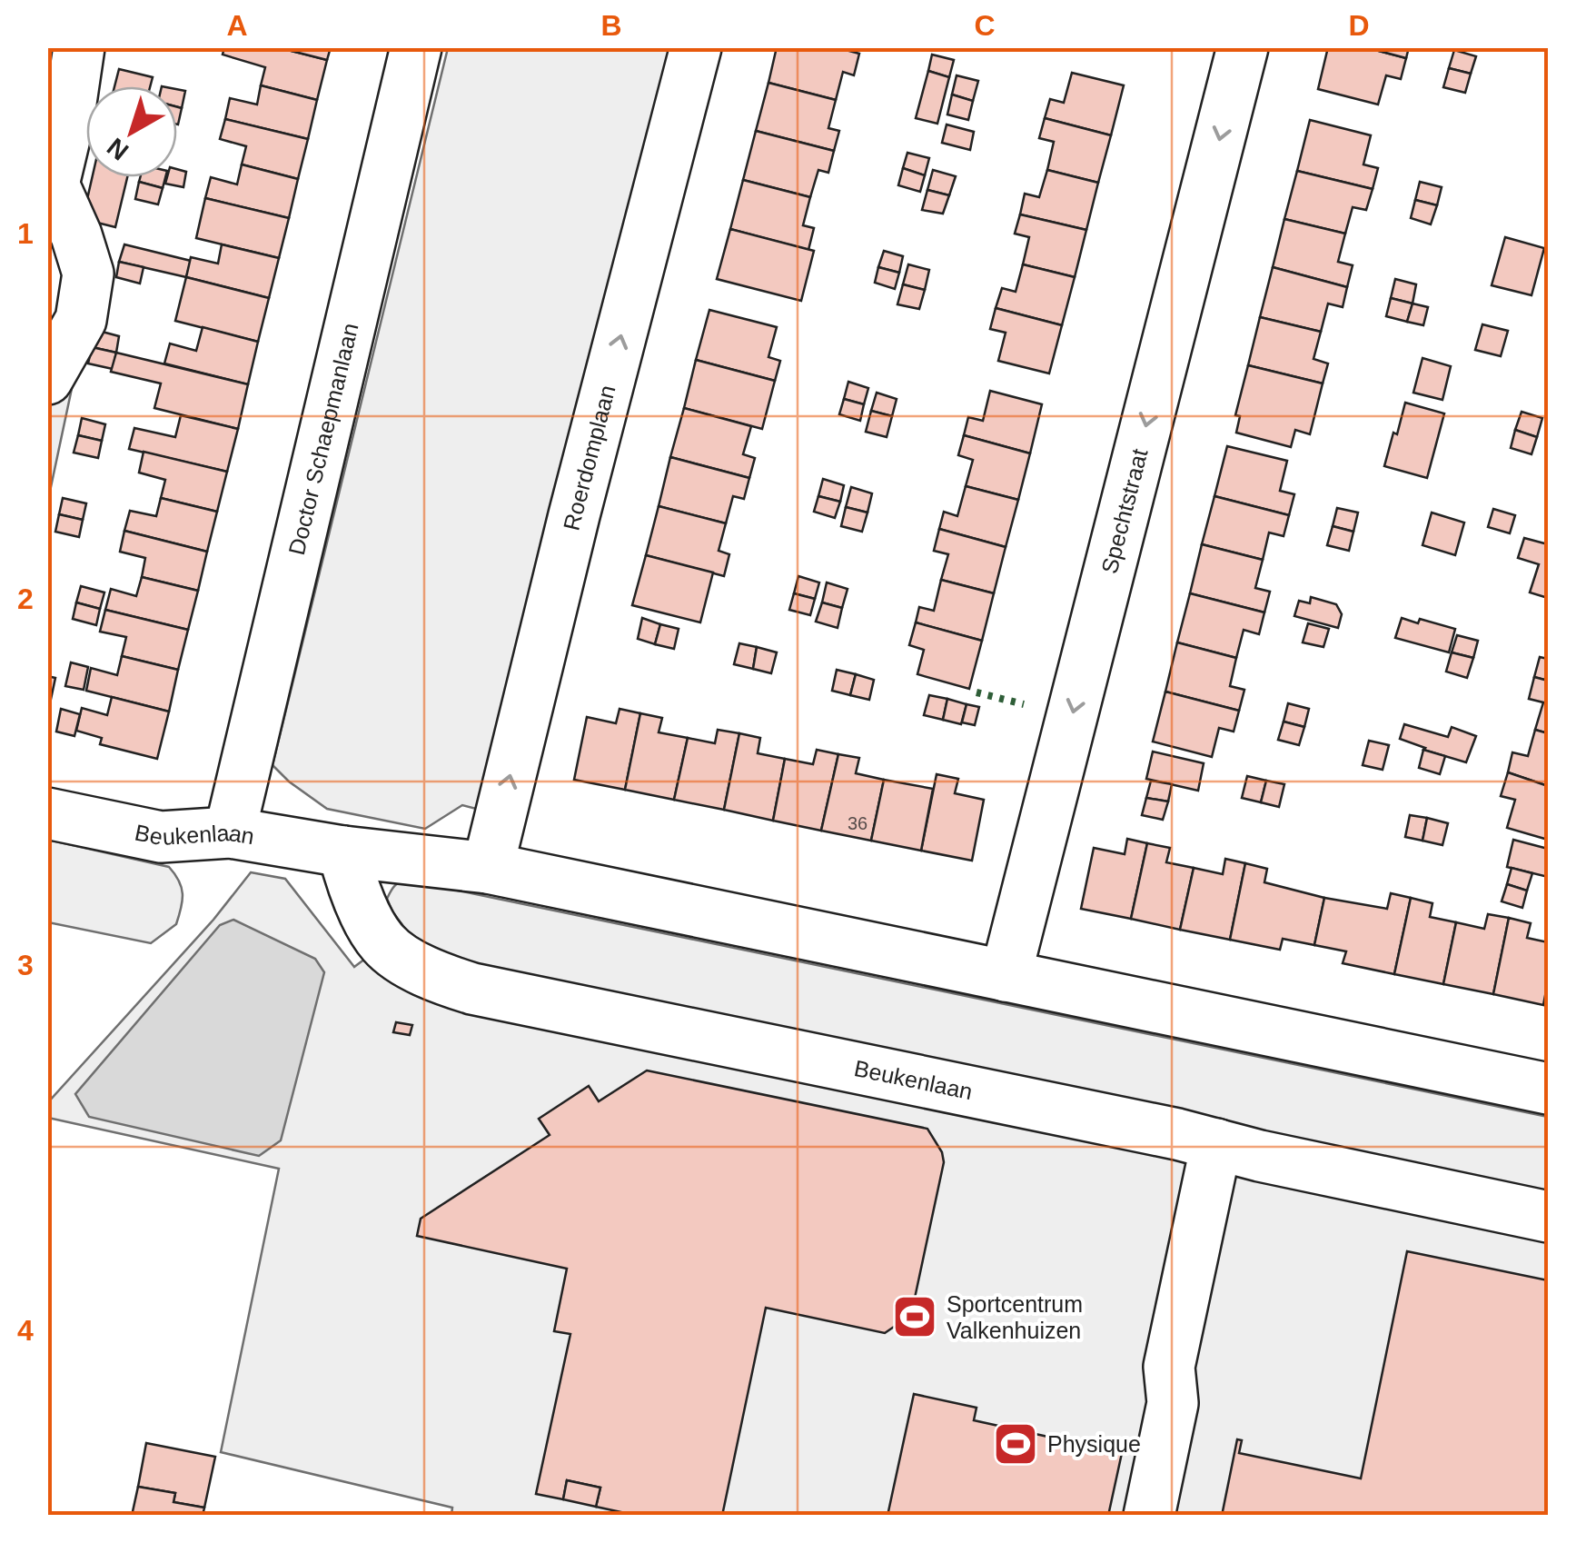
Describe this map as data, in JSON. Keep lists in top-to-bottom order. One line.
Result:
{"streets":{"street":["Doctor Schaepmanlaan","Roerdomplaan","Spechtstraat","Beukenlaan"]},"crossings":[["Doctor Schaepmanlaan","Beukenlaan"],["Roerdomplaan","Beukenlaan"],["Spechtstraat","Beukenlaan"]],"one_way":["Roerdomplaan","Spechtstraat"],"places":{"sports":["Sportcentrum Valkenhuizen","Physique"]},"house_numbers":["36"],"north":"bottom left","grid":{"columns":["A","B","C","D"],"rows":["1","2","3","4"]}}
